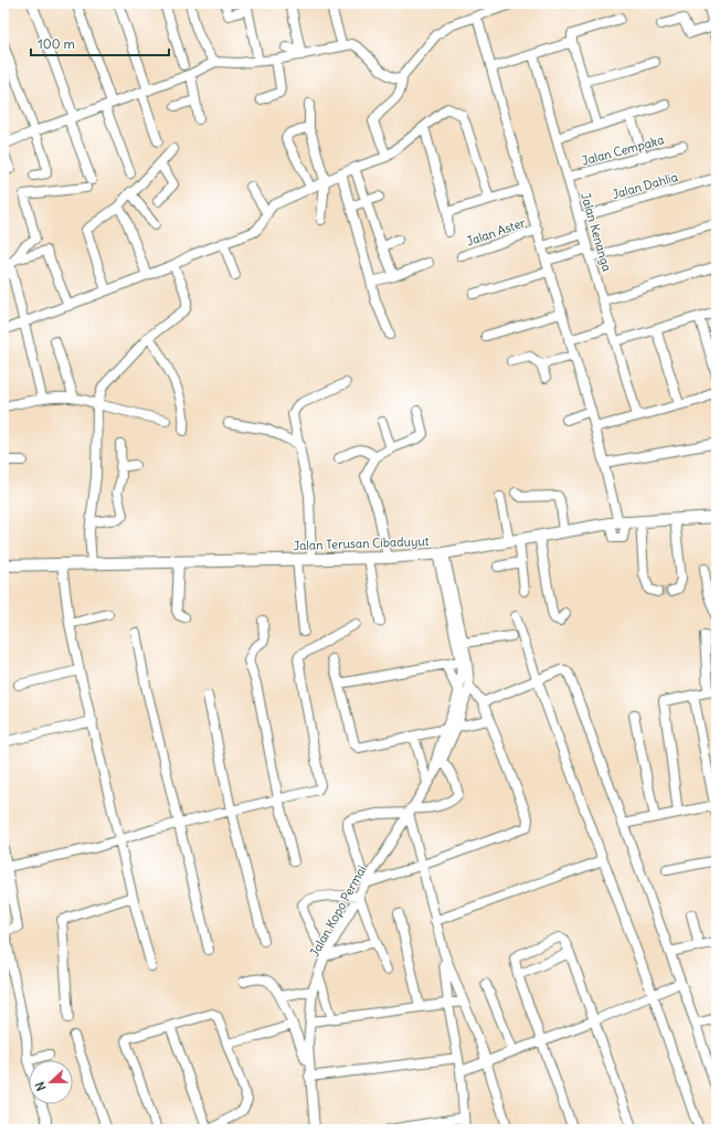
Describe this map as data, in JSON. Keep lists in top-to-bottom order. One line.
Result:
{"streets":{"main road":["Jalan Terusan Cibaduyut"],"street":["Jalan Cempaka","Jalan Dahlia","Jalan Aster","Jalan Kenanga","Jalan Kopo Permai"]},"crossings":[["Jalan Cempaka","Jalan Kenanga"],["Jalan Dahlia","Jalan Kenanga"],["Jalan Terusan Cibaduyut","Jalan Kopo Permai"]],"scale_bar":"100 m","north":"left"}
